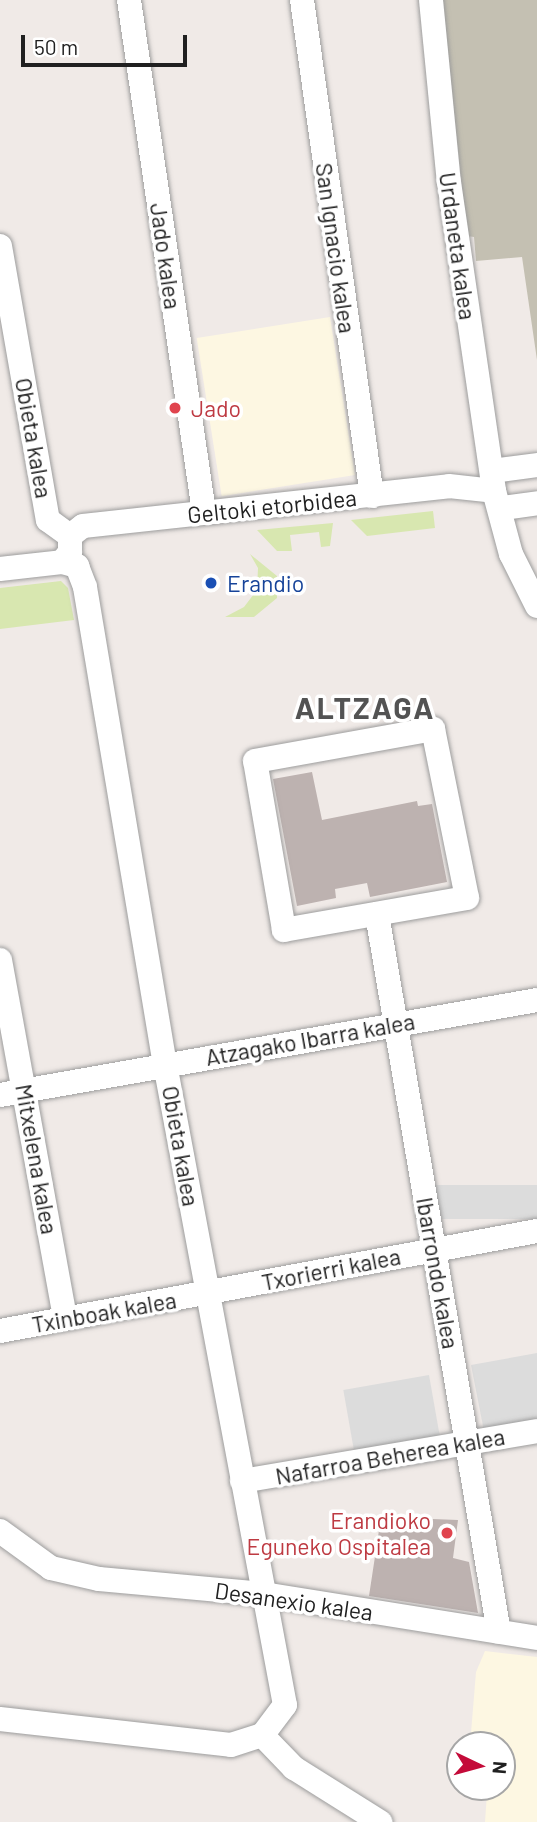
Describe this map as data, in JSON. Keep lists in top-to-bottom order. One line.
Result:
{"streets":{"street":["Urdaneta kalea","San Ignacio kalea","Jado kalea","Obieta kalea","Geltoki etorbidea","Atzagako Ibarra kalea","Mitxelena kalea","Txorierri kalea","Ibarrondo kalea","Txinboak kalea","Nafarroa Beherea kalea","Desanexio kalea"]},"crossings":[["Urdaneta kalea","Geltoki etorbidea"],["San Ignacio kalea","Geltoki etorbidea"],["Jado kalea","Geltoki etorbidea"],["Obieta kalea","Geltoki etorbidea"],["Obieta kalea","Atzagako Ibarra kalea"],["Obieta kalea","Txorierri kalea"],["Obieta kalea","Txinboak kalea"],["Obieta kalea","Nafarroa Beherea kalea"],["Obieta kalea","Desanexio kalea"],["Atzagako Ibarra kalea","Mitxelena kalea"],["Atzagako Ibarra kalea","Ibarrondo kalea"],["Mitxelena kalea","Txinboak kalea"],["Txorierri kalea","Ibarrondo kalea"],["Txorierri kalea","Txinboak kalea"],["Ibarrondo kalea","Nafarroa Beherea kalea"],["Ibarrondo kalea","Desanexio kalea"]],"districts":["ALTZAGA"],"places":["Jado","Erandio","Erandioko Eguneko Ospitalea"],"scale_bar":"50 m","north":"right"}
